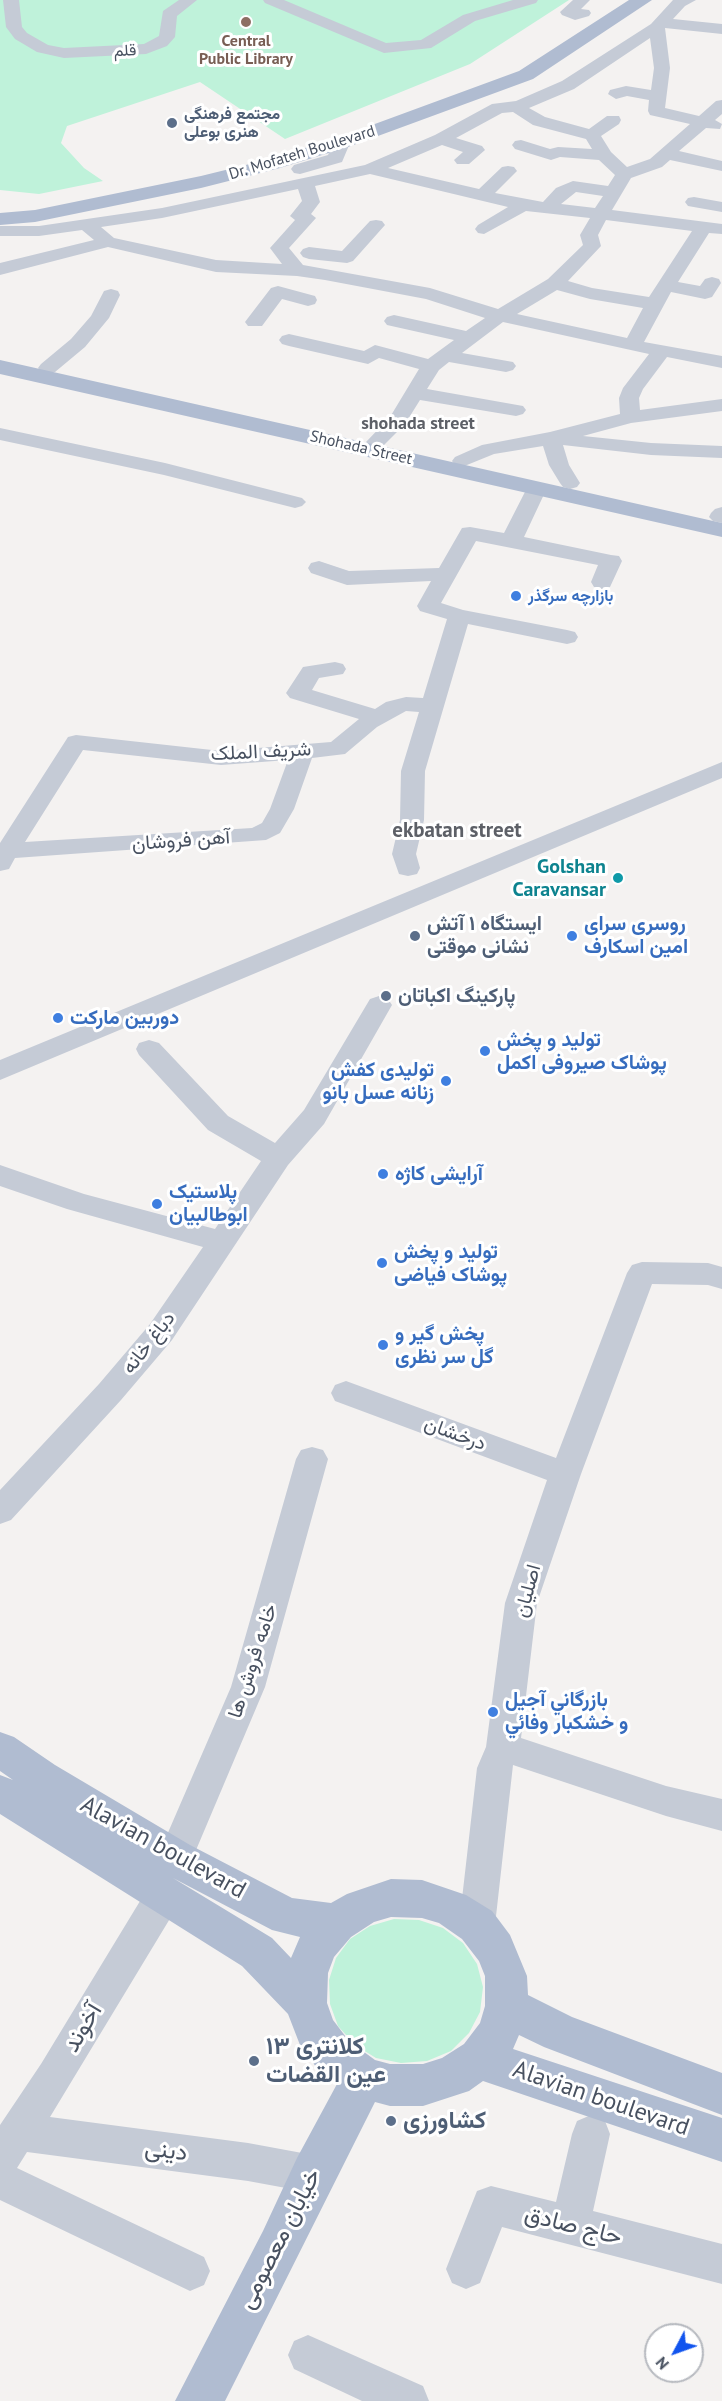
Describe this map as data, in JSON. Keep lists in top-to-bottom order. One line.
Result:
{"streets":{"main road":["Dr. Mofateh Boulevard","Shohada Street","Alavian boulevard","خیابان معصومی"],"street":["قلم","شریف الملک","آهن فروشان","دباغ خانه","درخشان","اصلیان","خامه فروش ها","آخوند","دینی","حاج صادق"]},"crossings":[["شریف الملک","آهن فروشان"],["درخشان","اصلیان"],["اصلیان","Alavian boulevard"],["اصلیان","خیابان معصومی"],["خامه فروش ها","Alavian boulevard"],["خامه فروش ها","آخوند"],["Alavian boulevard","آخوند"],["Alavian boulevard","خیابان معصومی"],["آخوند","دینی"],["دینی","خیابان معصومی"]],"districts":["shohada street","ekbatan street"],"places":["Central Public Library","مجتمع فرهنگی هنری بوعلی","بازارچه سرگذر","Golshan Caravansar","ایستگاه ۱ آتش نشانی موقتی","روسری سرای امین اسکارف","پارکینگ اکباتان","دوربین مارکت","تولید و پخش پوشاک صیروفی اکمل","تولیدی کفش زنانه عسل بانو","آرایشی کاژه","پلاستیک ابوطالبیان","تولید و پخش پوشاک فیاضی","پخش گیر و گل سر نظری","بازرگاني آجيل و خشكبار وفائي","کلانتری ۱۳ عین القضات","کشاورزی"],"north":"bottom left"}
